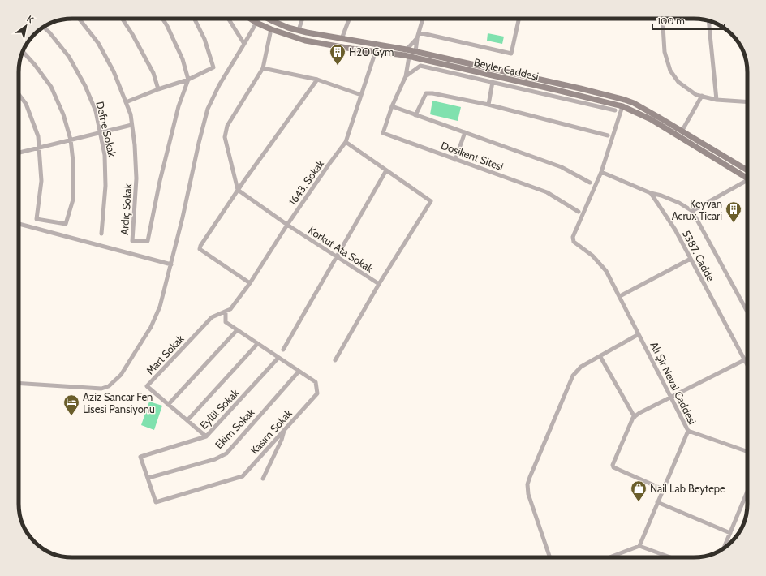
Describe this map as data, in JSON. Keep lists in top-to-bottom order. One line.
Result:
{"streets":{"main road":["Beyler Caddesi"],"street":["Defne Sokak","Dosikent Sitesi","1643. Sokak","Ardıç Sokak","Korkut Ata Sokak","5387. Cadde","Mart Sokak","Ali Şir Nevai Caddesi","Eylül Sokak","Ekim Sokak","Kasım Sokak"]},"crossings":[["Beyler Caddesi","1643. Sokak"],["1643. Sokak","Korkut Ata Sokak"],["1643. Sokak","Mart Sokak"],["1643. Sokak","Kasım Sokak"],["Mart Sokak","Eylül Sokak"],["Mart Sokak","Kasım Sokak"],["Eylül Sokak","Kasım Sokak"],["Ekim Sokak","Kasım Sokak"]],"places":{"building":["H2O Gym","Keyvan Acrux Ticari"],"hotel":["Aziz Sancar Fen Lisesi Pansiyonu"],"shop":["Nail Lab Beytepe"]},"scale_bar":"100 m","north":"top right"}
